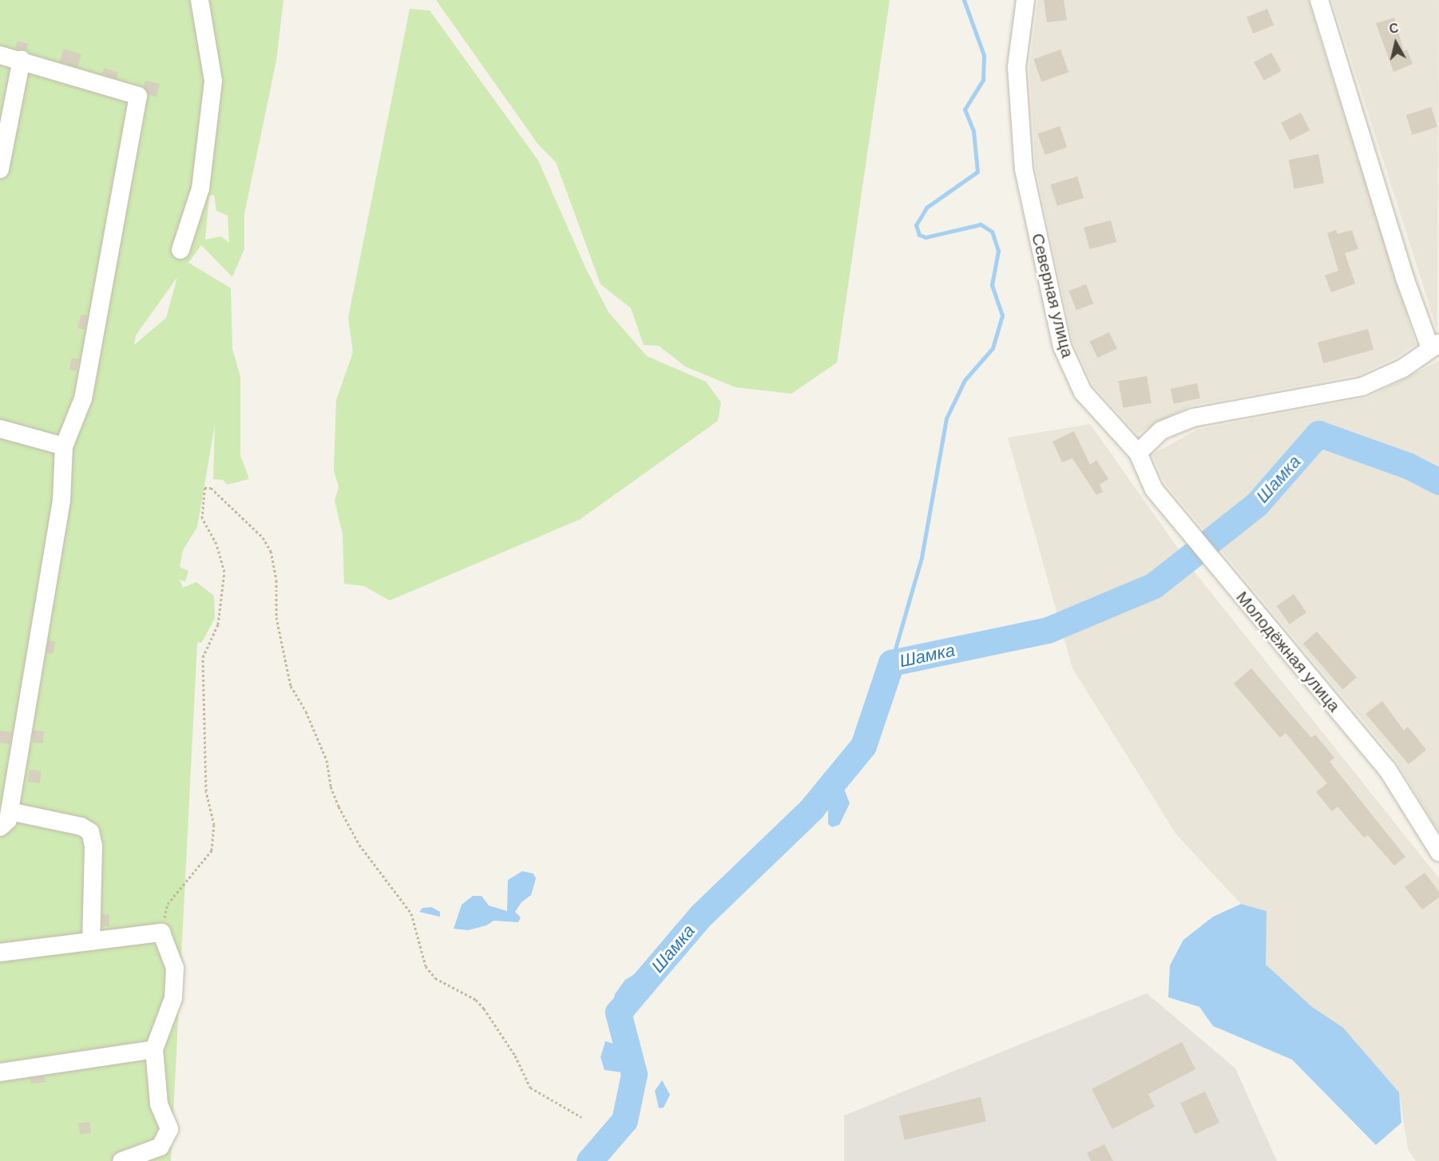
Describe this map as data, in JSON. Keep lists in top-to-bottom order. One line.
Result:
{"streets":{"street":["Северная улица","Молодёжная улица"]},"crossings":[["Северная улица","Молодёжная улица"]],"water":["Шамка"],"north":"top"}
